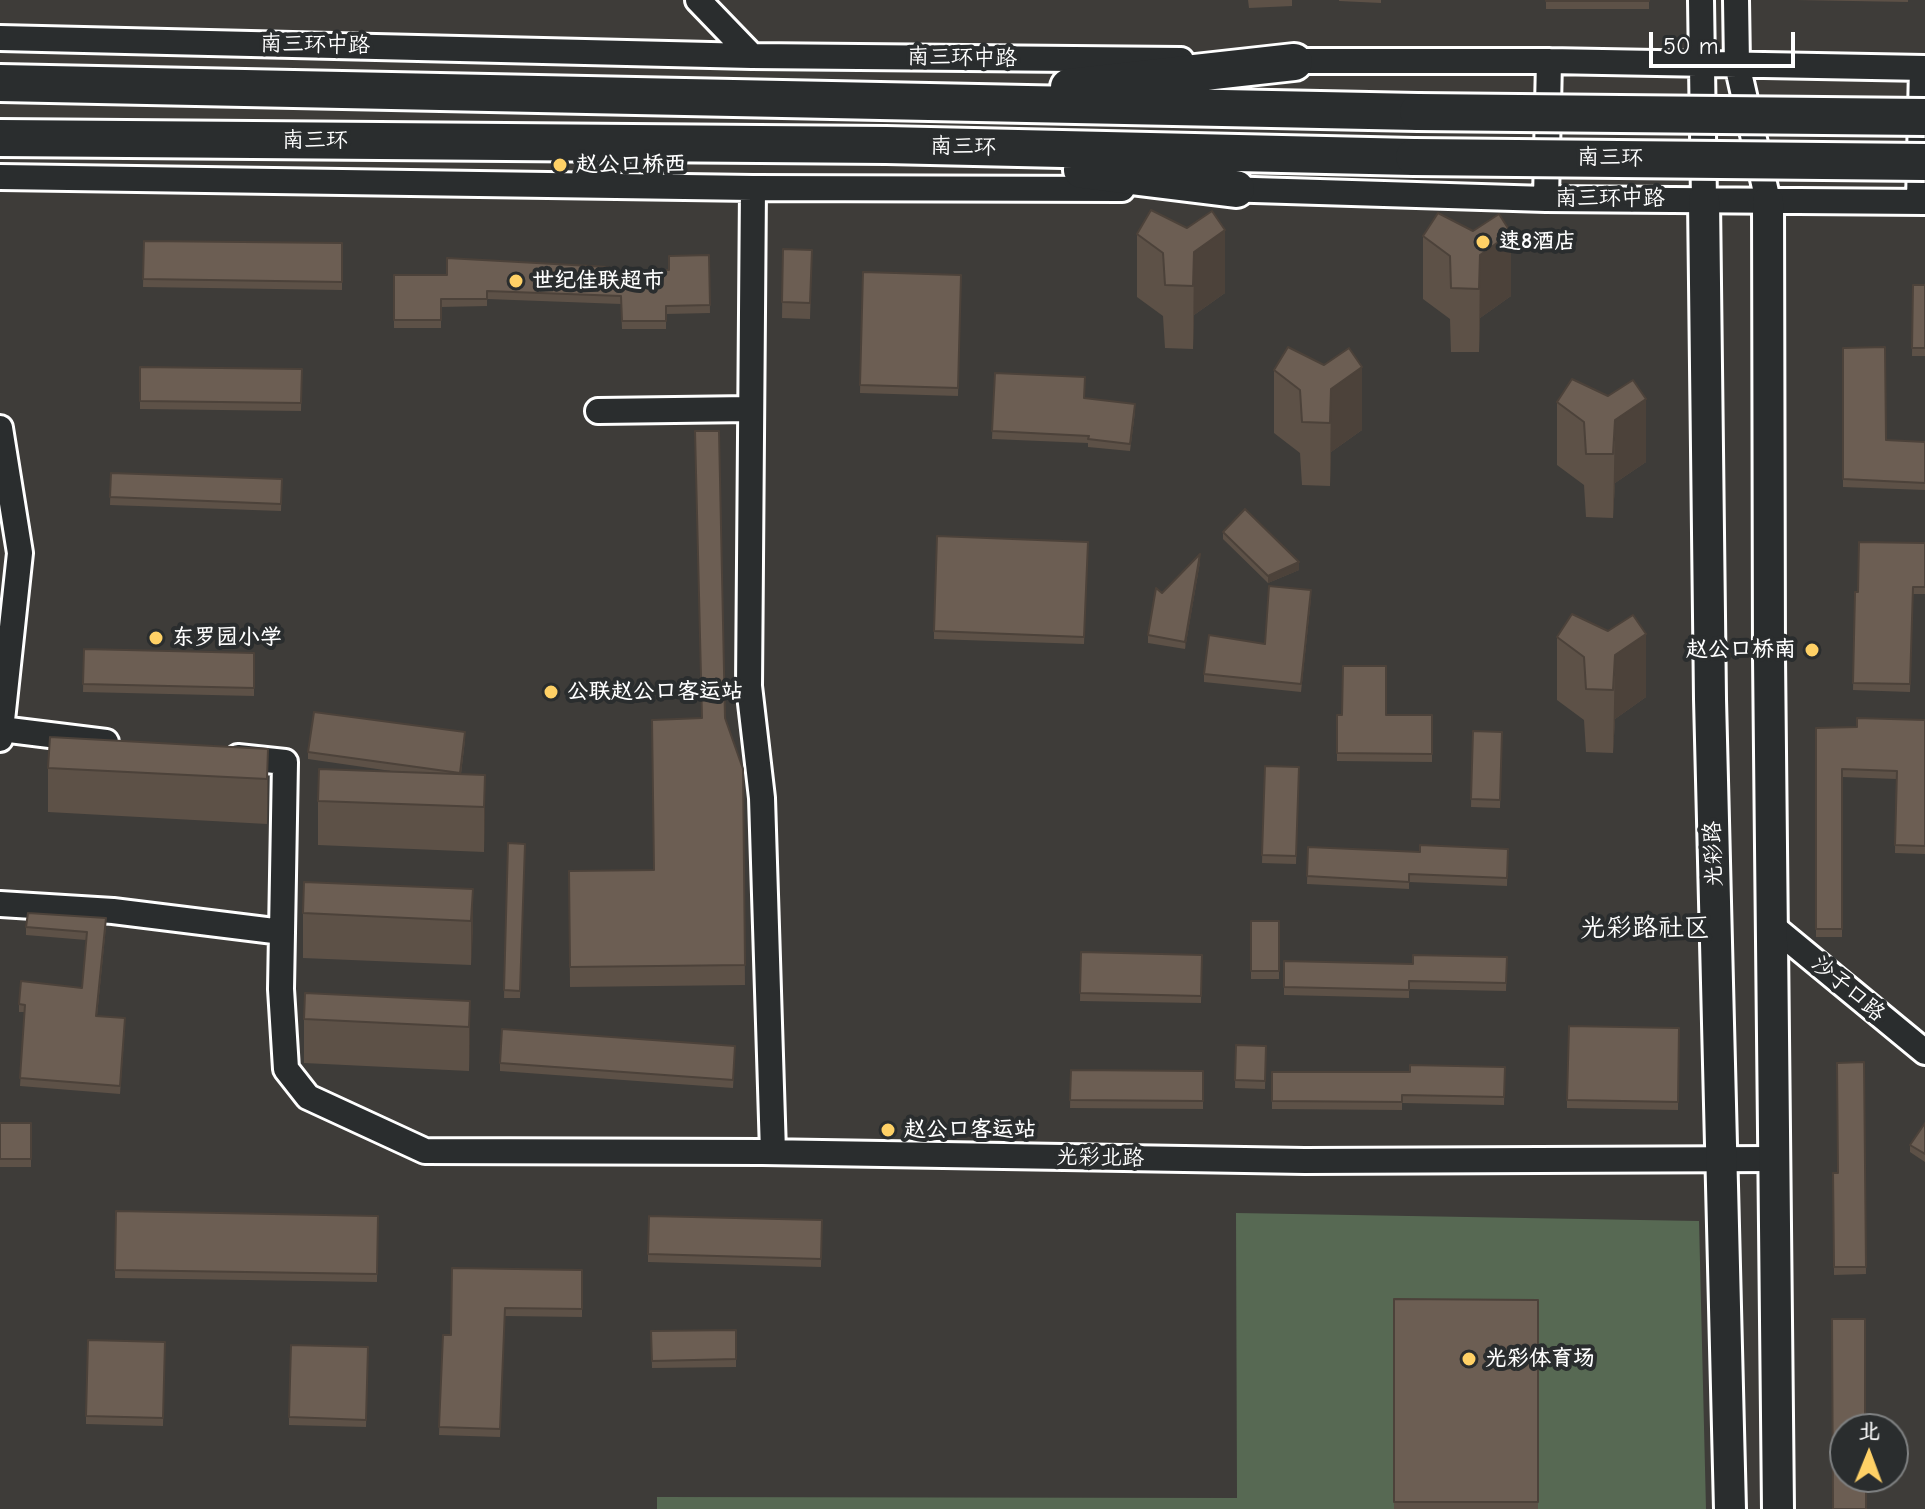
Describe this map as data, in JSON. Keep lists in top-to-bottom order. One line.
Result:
{"streets":{"highway":["南三环"],"main road":["光彩路"],"street":["南三环中路","沙子口路","光彩北路"]},"crossings":[["南三环中路","光彩路"],["光彩路","光彩北路"]],"districts":["光彩路社区"],"places":["赵公口桥西","速8酒店","世纪佳联超市","东罗园小学","赵公口桥南","公联赵公口客运站","赵公口客运站","光彩体育场"],"scale_bar":"50 m","north":"top"}
